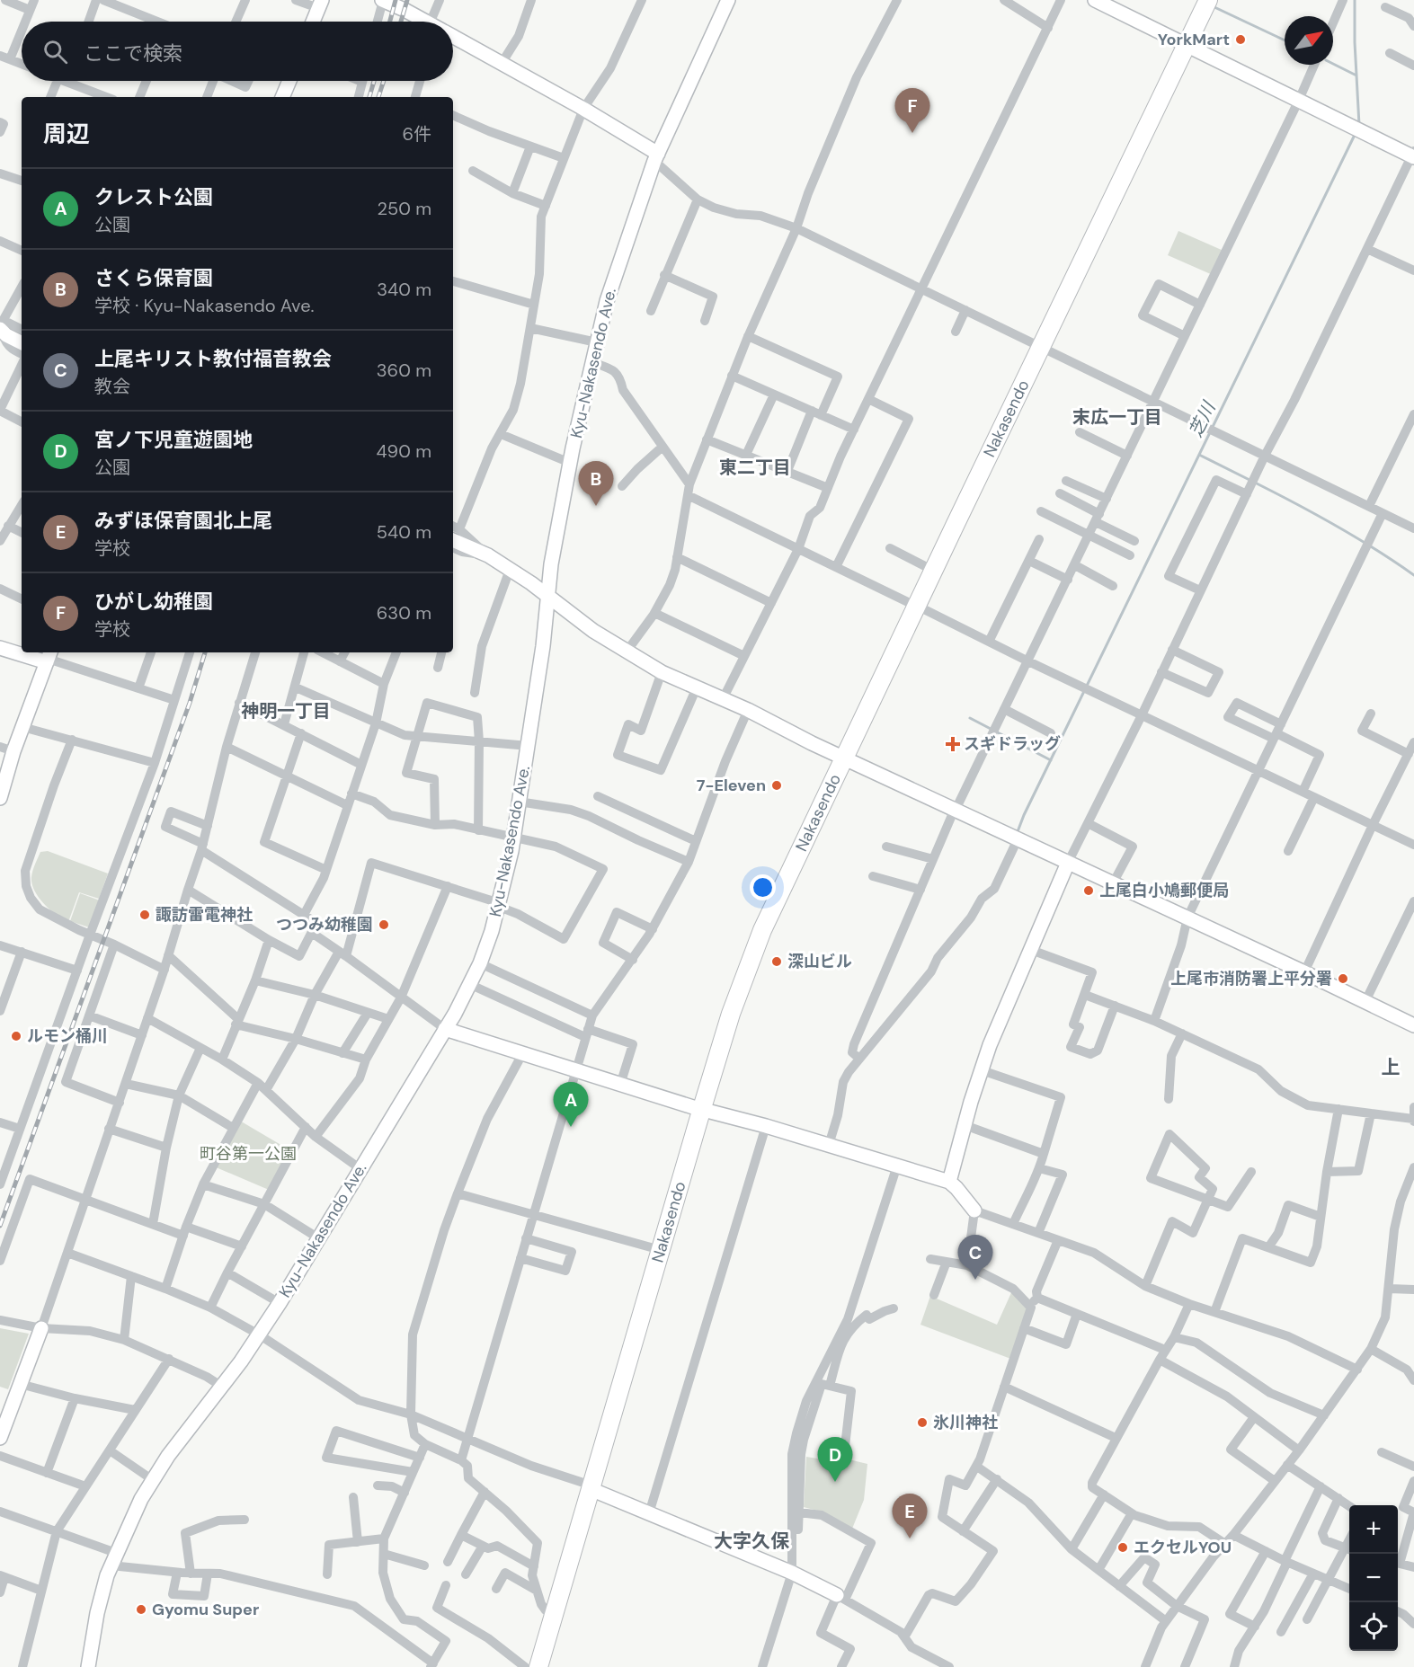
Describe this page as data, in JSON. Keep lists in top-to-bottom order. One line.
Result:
{"streets":{"highway":["Nakasendo"],"street":["Kyu-Nakasendo Ave."]},"districts":["末広一丁目","東二丁目","神明一丁目","上","大字久保"],"water":["芝川"],"parks":["町谷第一公園"],"places":{"other":["YorkMart","7-Eleven","上尾白小鳩郵便局","諏訪雷電神社","つつみ幼稚園","深山ビル","上尾市消防署上平分署","ルモン桶川","氷川神社","エクセルYOU","Gyomu Super"],"health":["スギドラッグ"]},"north":"top right","page":{"search":"ここで検索","pins":["F","B","A","C","D","E"],"heading":["周辺","6件"],"list":[{"mark":"A","name":"クレスト公園","note":"公園","value":"250 m"},{"mark":"B","name":"さくら保育園","note":"学校 · Kyu-Nakasendo Ave.","value":"340 m"},{"mark":"C","name":"上尾キリスト教付福音教会","note":"教会","value":"360 m"},{"mark":"D","name":"宮ノ下児童遊園地","note":"公園","value":"490 m"},{"mark":"E","name":"みずほ保育園北上尾","note":"学校","value":"540 m"},{"mark":"F","name":"ひがし幼稚園","note":"学校","value":"630 m"}],"map_buttons":["+","−"]}}
